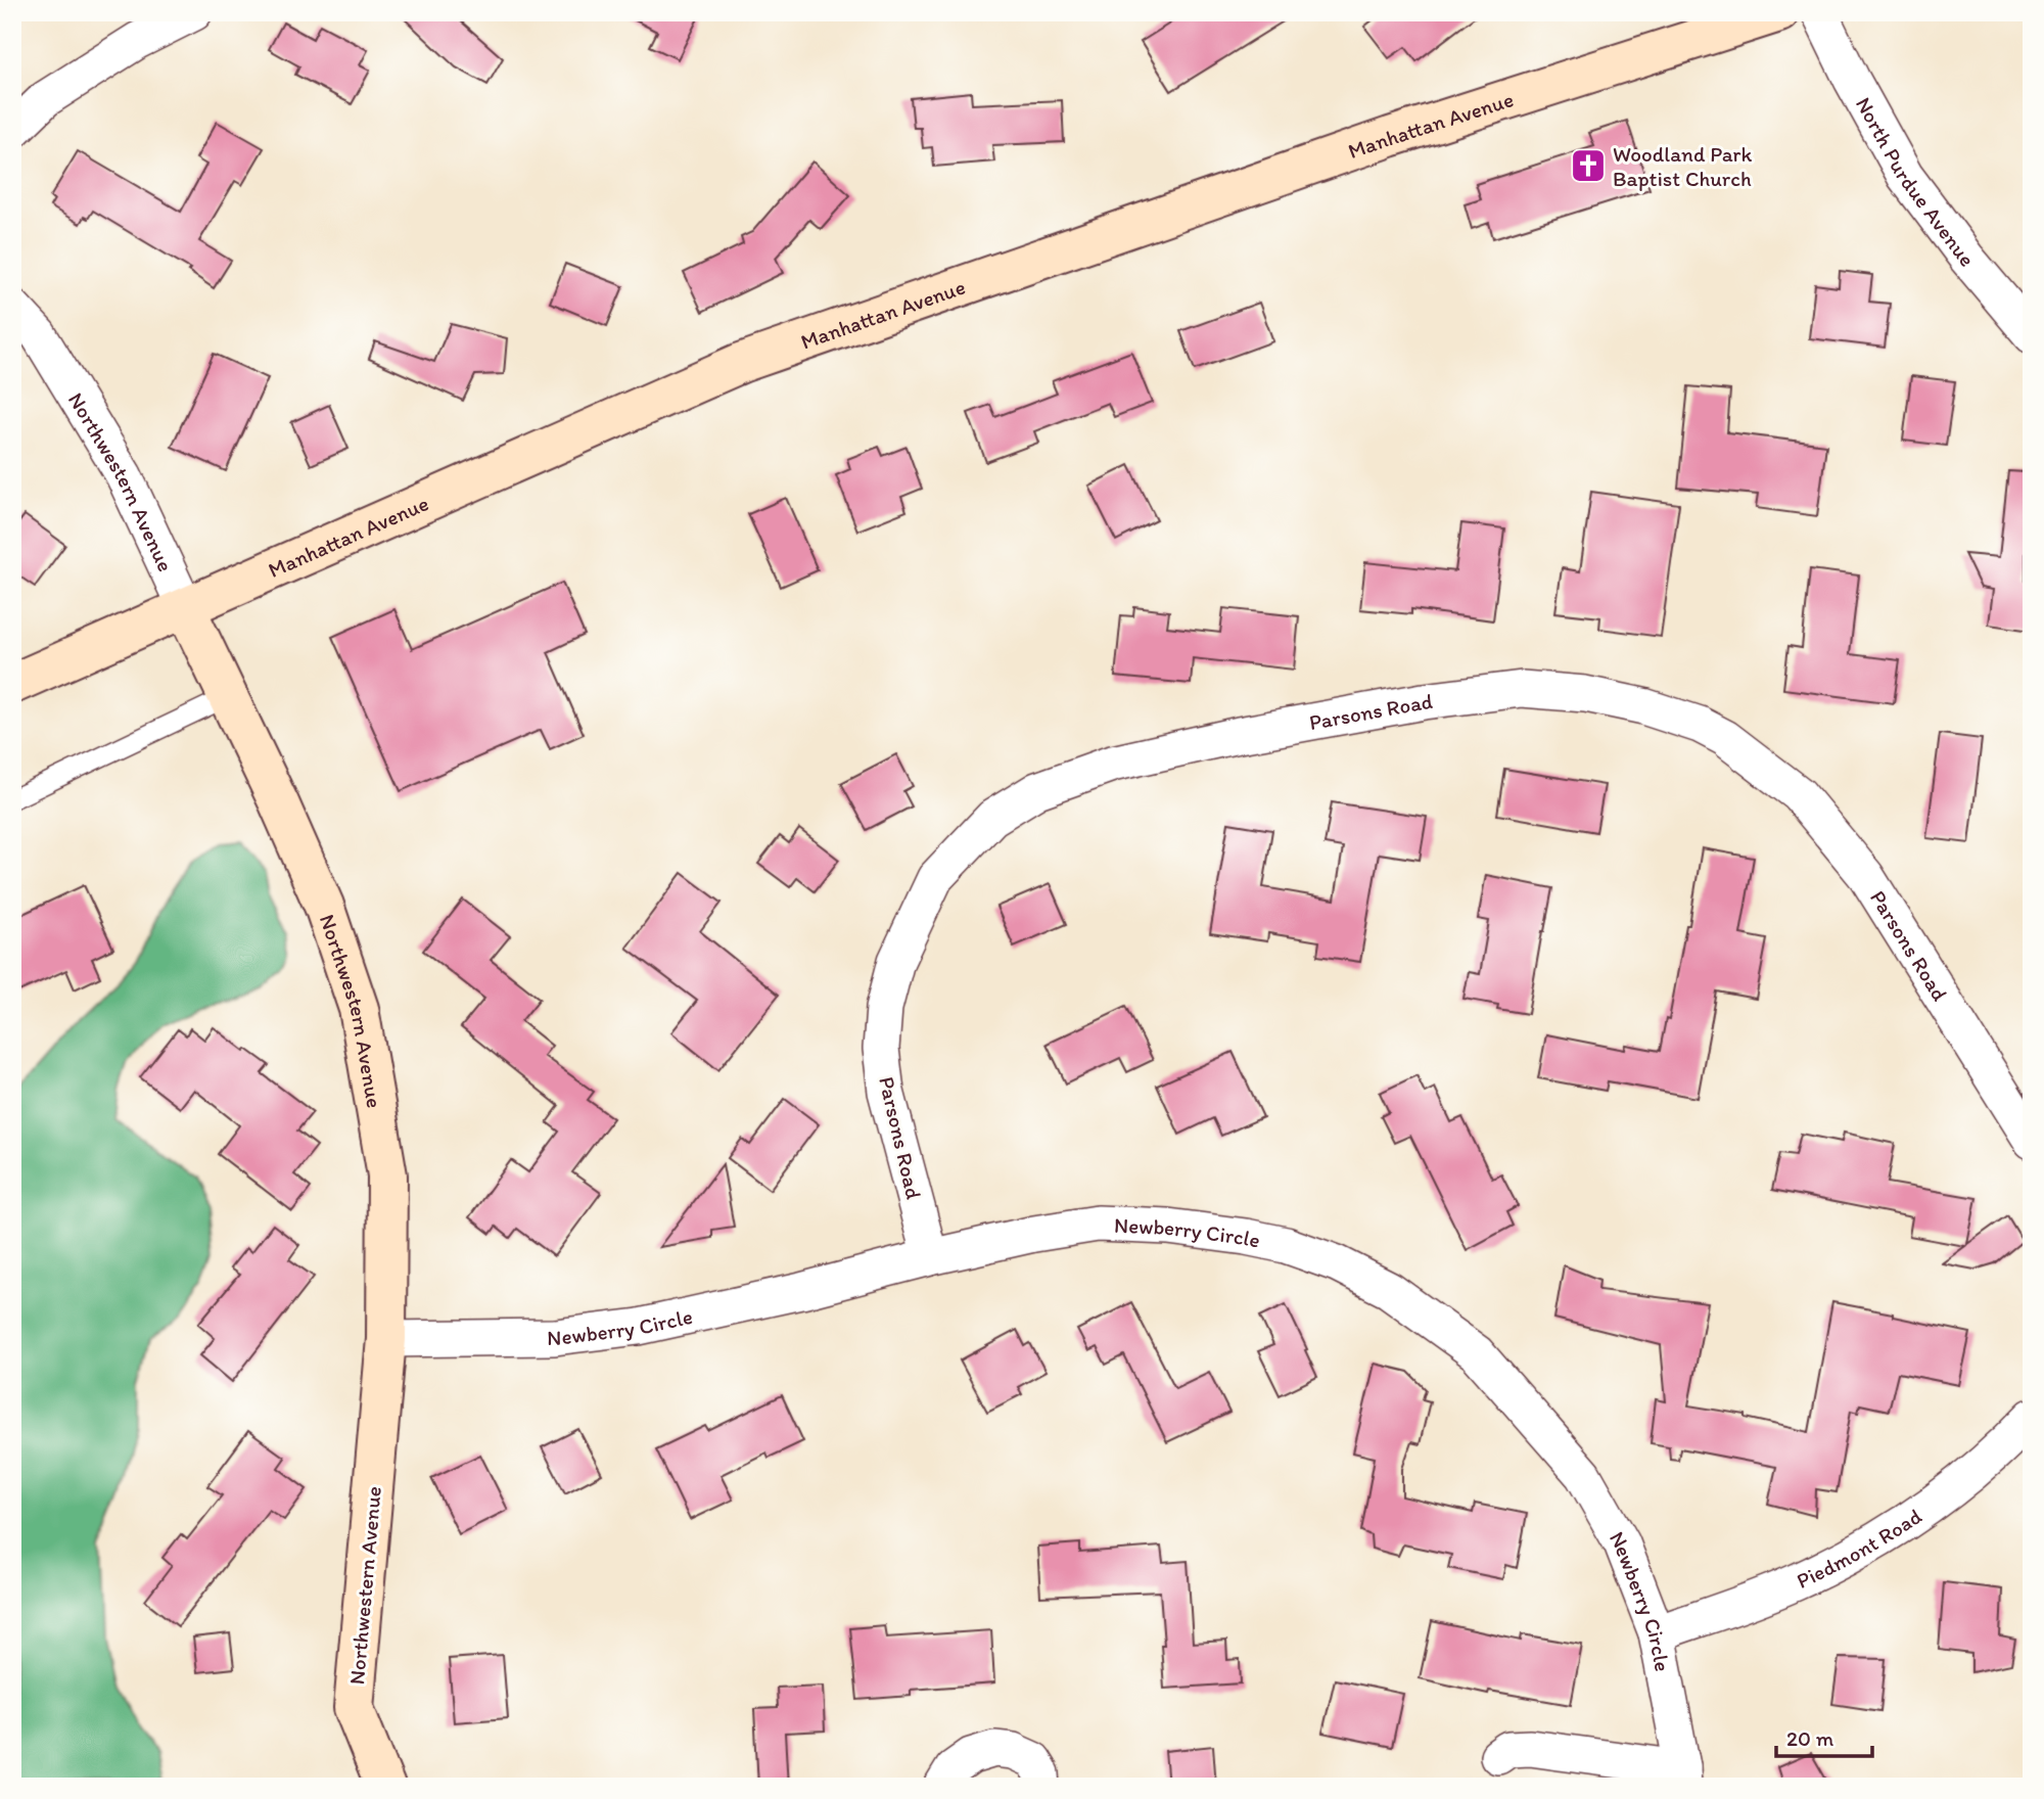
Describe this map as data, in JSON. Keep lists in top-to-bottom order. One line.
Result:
{"streets":{"street":["Manhattan Avenue","North Purdue Avenue","Northwestern Avenue","Parsons Road","Newberry Circle","Piedmont Road"]},"crossings":[["Manhattan Avenue","Northwestern Avenue"],["Northwestern Avenue","Newberry Circle"],["Parsons Road","Newberry Circle"],["Newberry Circle","Piedmont Road"]],"places":{"church":["Woodland Park Baptist Church"]},"scale_bar":"20 m"}
